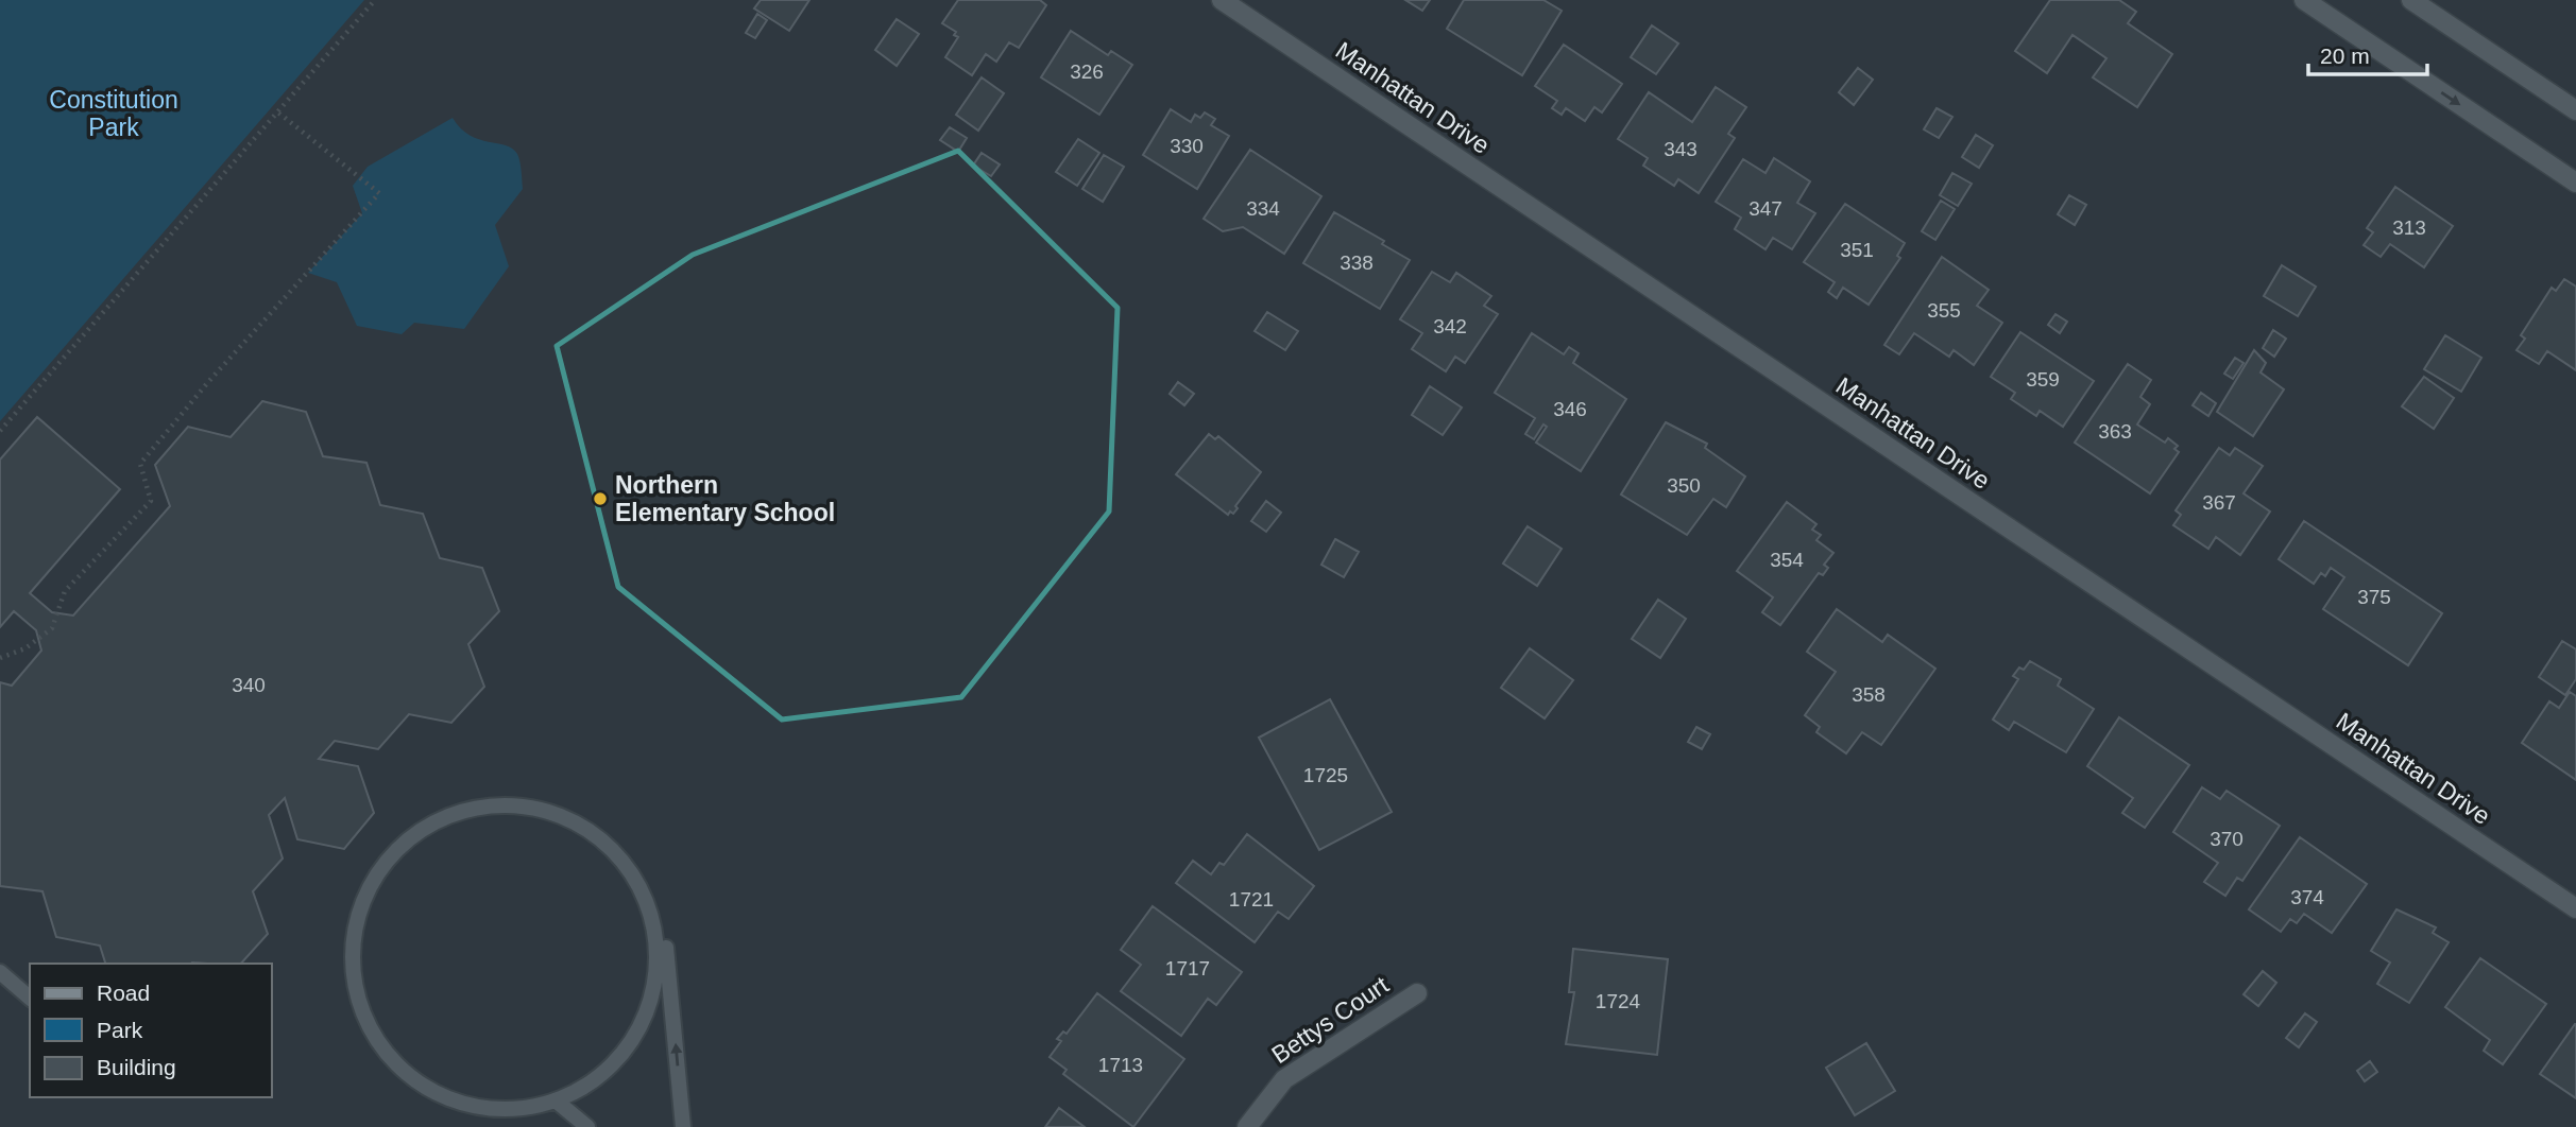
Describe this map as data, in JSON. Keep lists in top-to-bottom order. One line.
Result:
{"streets":{"street":["Manhattan Drive","Bettys Court"]},"parks":["Constitution Park"],"places":["Northern Elementary School"],"house_numbers":["326","330","343","334","347","313","351","338","355","342","359","346","363","350","367","354","375","340","358","1725","370","374","1721","1717","1724","1713"],"legend":["Road","Park","Building"],"scale_bar":"20 m"}
